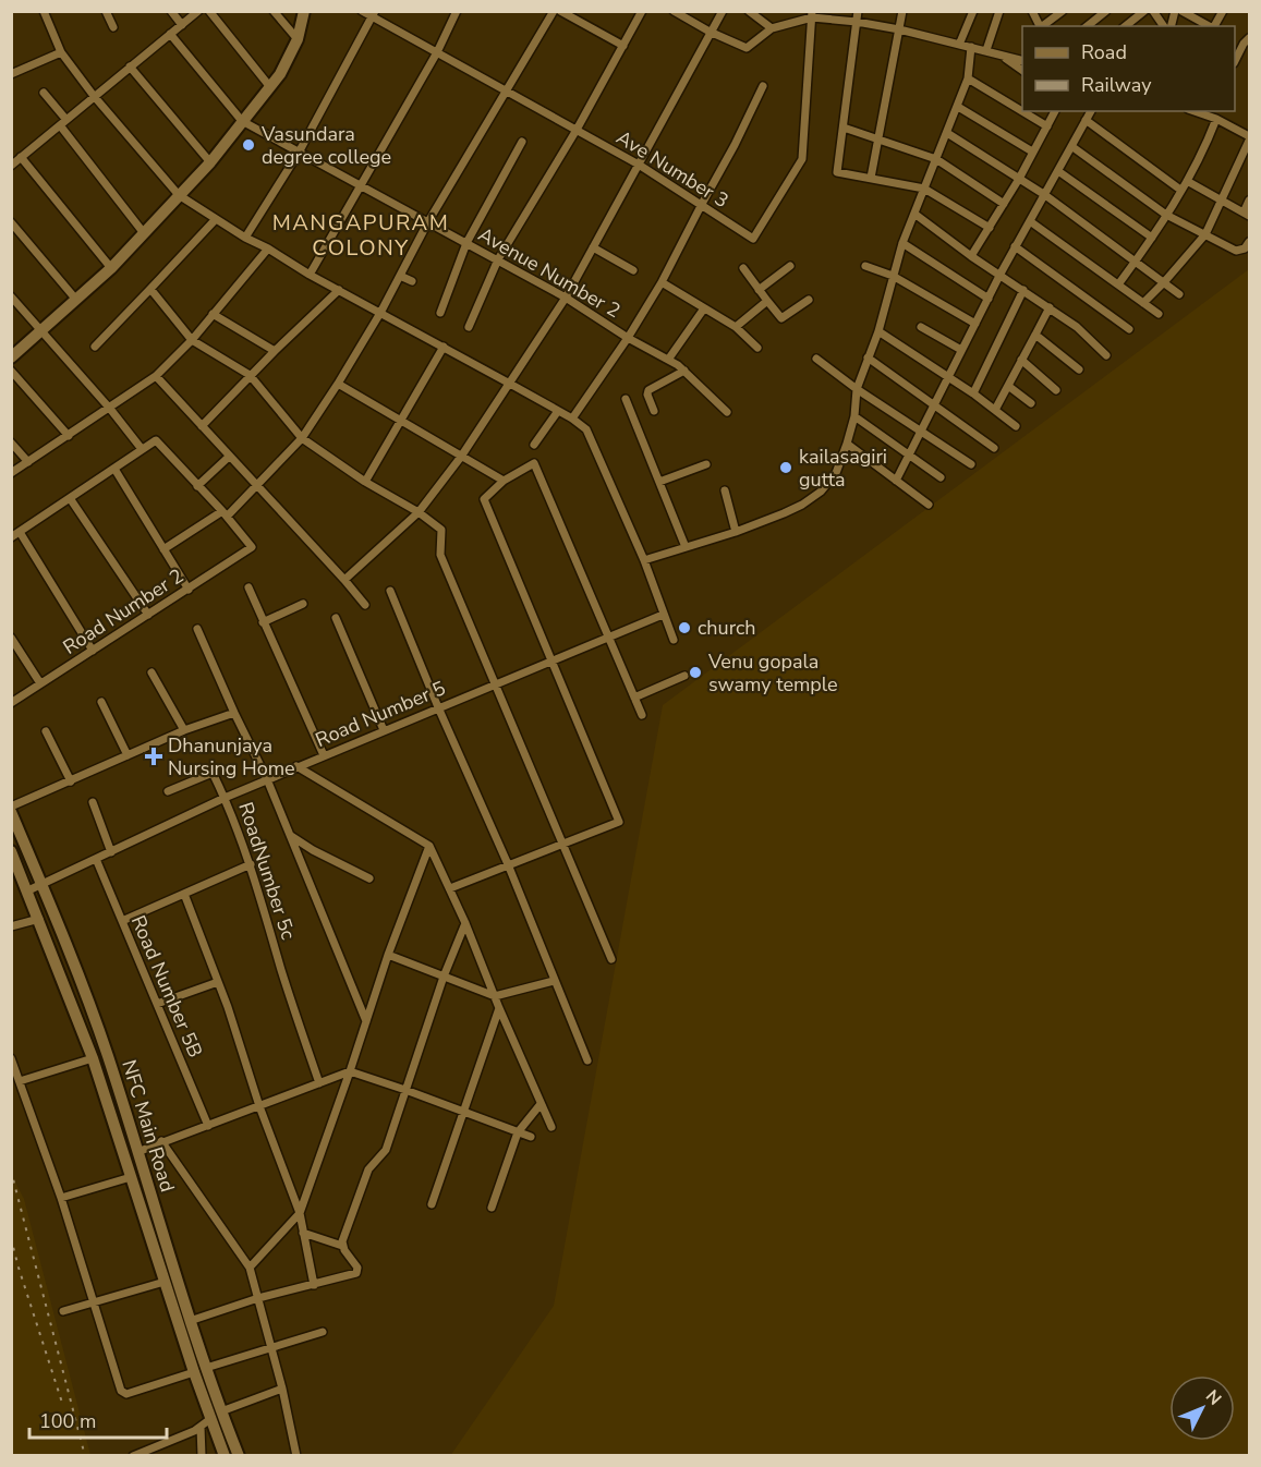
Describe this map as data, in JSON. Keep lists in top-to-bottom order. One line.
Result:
{"streets":{"main road":["NFC Main Road"],"street":["Ave Number 3","Avenue Number 2","Road Number 2","Road Number 5","RoadNumber 5c","Road Number 5B"]},"crossings":[["Road Number 5","RoadNumber 5c"],["Road Number 5","Road Number 5B"],["Road Number 5","NFC Main Road"]],"districts":["MANGAPURAM COLONY"],"places":{"other":["Vasundara degree college","kailasagiri gutta","church","Venu gopala swamy temple"],"health":["Dhanunjaya Nursing Home"]},"legend":["Road","Railway"],"scale_bar":"100 m","north":"top right"}
